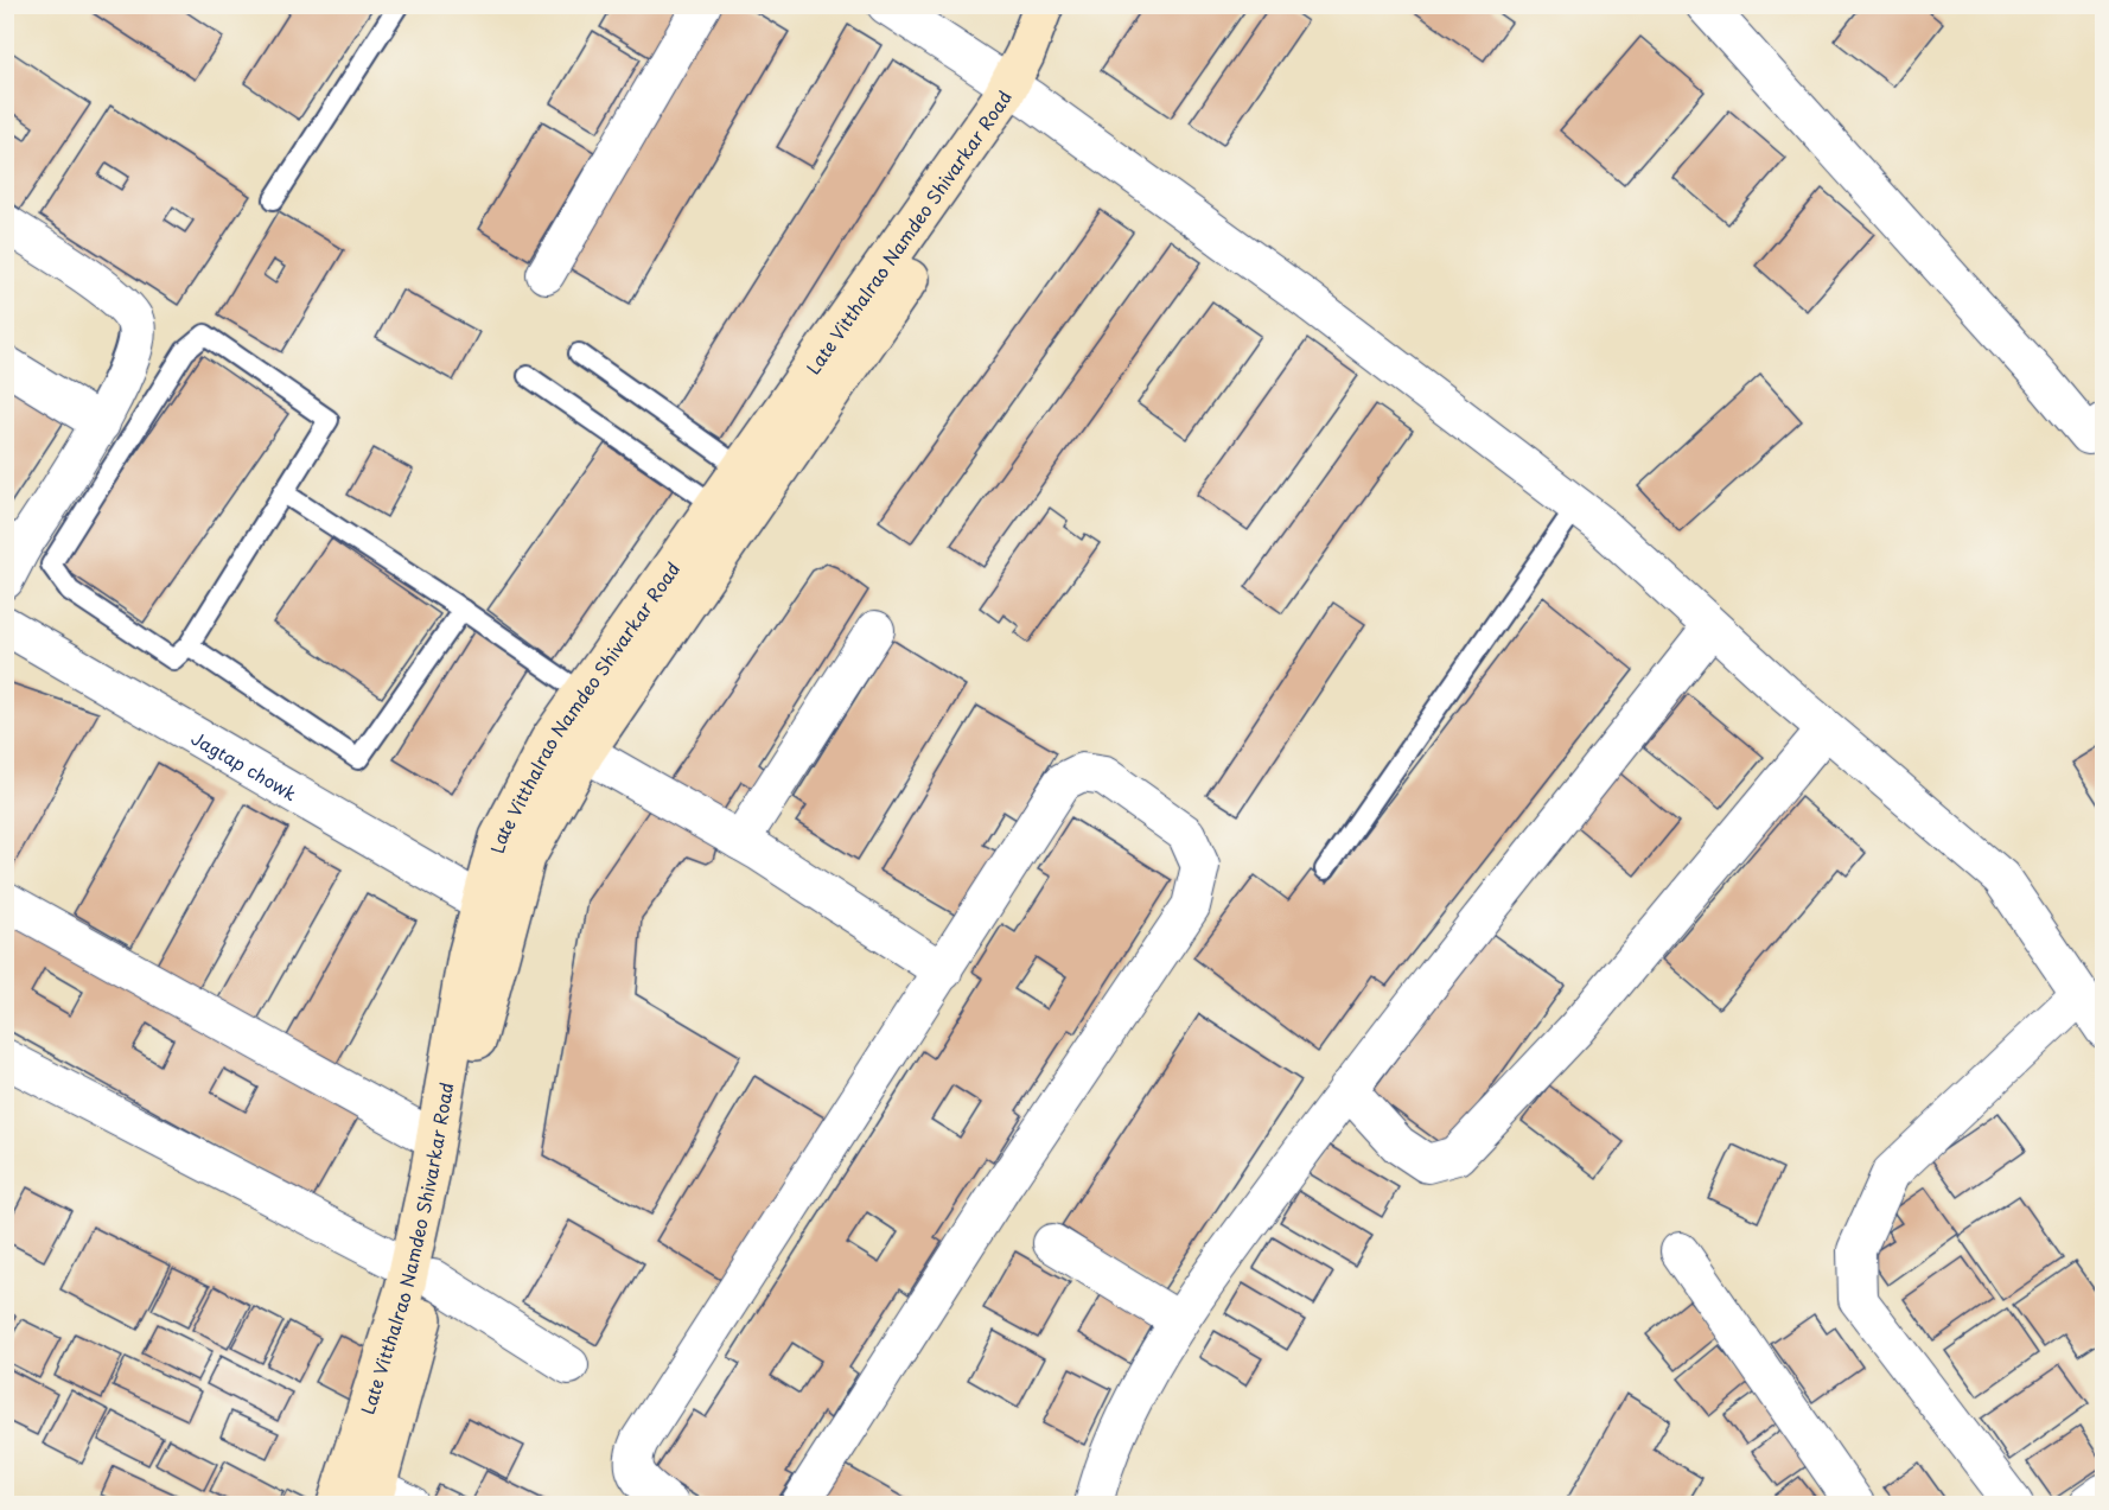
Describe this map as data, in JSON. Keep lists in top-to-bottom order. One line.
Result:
{"streets":{"main road":["Late Vitthalrao Namdeo Shivarkar Road"],"street":["Jagtap chowk"]},"crossings":[["Late Vitthalrao Namdeo Shivarkar Road","Jagtap chowk"]]}
